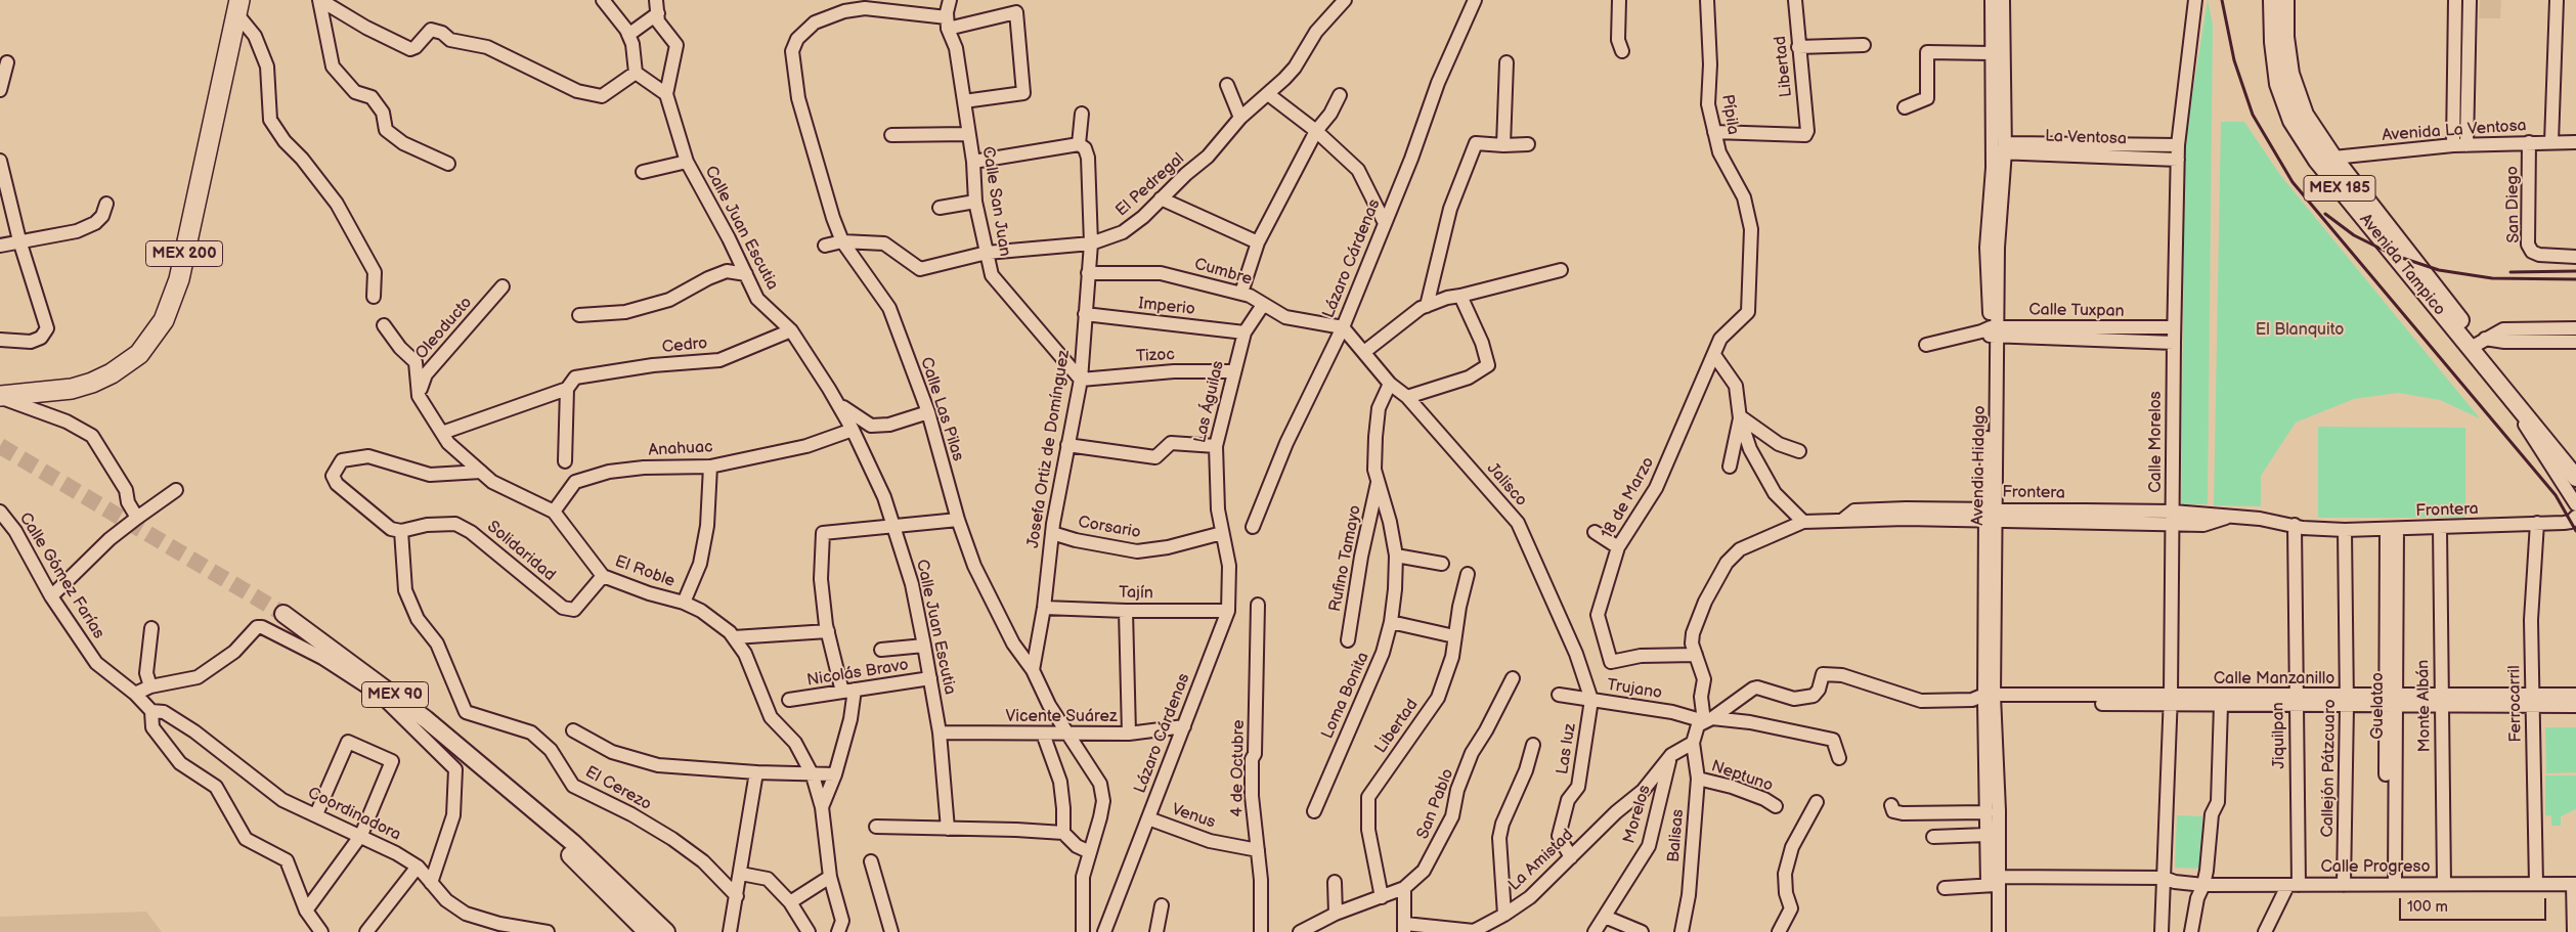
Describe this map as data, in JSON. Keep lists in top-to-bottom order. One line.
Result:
{"streets":{"highway":["MEX 200"],"main road":["MEX 185","Avenida Tampico","MEX 90"],"street":["Libertad","Pípila","Avenida La Ventosa","La Ventosa","El Pedregal","Calle San Juan","San Diego","Calle Juan Escutia","Lázaro Cárdenas","Cumbre","Imperio","Calle Tuxpan","Oleoducto","Cedro","Tizoc","Las Águilas","Calle Las Pilas","Calle Morelos","Anahuac","Josefa Ortiz de Domínguez","Avendia Hidalgo","Jalisco","Frontera","18 de Marzo","Corsario","Solidaridad","Rufino Tamayo","El Roble","Calle Gómez Farías","Tajín","Nicolás Bravo","Calle Manzanillo","Trujano","Loma Bonita","Ferrocarril","Guelatao","Monte Albán","Vicente Suárez","Jiquilpan","Las luz","4 de Octubre","Callejón Pátzcuaro","Neptuno","El Cerezo","San Pablo","Coordinadora","Morelos","Venus","Balisas","La Amistad","Calle Progreso"]},"crossings":[["Libertad","Pípila"],["Libertad","San Pablo"],["Pípila","18 de Marzo"],["Avenida La Ventosa","San Diego"],["Avenida La Ventosa","Avenida Tampico"],["La Ventosa","Calle Morelos"],["La Ventosa","Avendia Hidalgo"],["El Pedregal","Calle San Juan"],["El Pedregal","Calle Las Pilas"],["El Pedregal","Josefa Ortiz de Domínguez"],["Calle San Juan","Tizoc"],["Calle San Juan","Calle Las Pilas"],["Calle San Juan","Josefa Ortiz de Domínguez"],["Calle Juan Escutia","Cedro"],["Calle Juan Escutia","Anahuac"],["Calle Juan Escutia","Nicolás Bravo"],["Calle Juan Escutia","Vicente Suárez"],["Lázaro Cárdenas","Cumbre"],["Lázaro Cárdenas","Las Águilas"],["Lázaro Cárdenas","Jalisco"],["Lázaro Cárdenas","Corsario"],["Lázaro Cárdenas","Tajín"],["Lázaro Cárdenas","Vicente Suárez"],["Lázaro Cárdenas","Venus"],["Cumbre","Las Águilas"],["Cumbre","Josefa Ortiz de Domínguez"],["Cumbre","Jalisco"],["Imperio","Las Águilas"],["Imperio","Josefa Ortiz de Domínguez"],["Calle Tuxpan","Calle Morelos"],["Calle Tuxpan","Avendia Hidalgo"],["Oleoducto","El Roble"],["Tizoc","Las Águilas"],["Tizoc","Josefa Ortiz de Domínguez"],["Las Águilas","Corsario"],["Calle Las Pilas","Josefa Ortiz de Domínguez"],["Calle Las Pilas","Vicente Suárez"],["Calle Morelos","Frontera"],["Calle Morelos","Calle Manzanillo"],["Calle Morelos","Calle Progreso"],["Anahuac","El Roble"],["Josefa Ortiz de Domínguez","Corsario"],["Josefa Ortiz de Domínguez","Tajín"],["Avendia Hidalgo","Frontera"],["Avendia Hidalgo","Calle Manzanillo"],["Avendia Hidalgo","Calle Progreso"],["Jalisco","Trujano"],["Jalisco","Las luz"],["Frontera","18 de Marzo"],["Frontera","Calle Manzanillo"],["Frontera","Trujano"],["Frontera","Ferrocarril"],["Frontera","Guelatao"],["Frontera","Monte Albán"],["Frontera","Jiquilpan"],["Frontera","Callejón Pátzcuaro"],["Solidaridad","El Roble"],["Solidaridad","El Cerezo"],["Rufino Tamayo","Loma Bonita"],["Calle Gómez Farías","Coordinadora"],["Calle Manzanillo","Trujano"],["Calle Manzanillo","Ferrocarril"],["Calle Manzanillo","Guelatao"],["Calle Manzanillo","Monte Albán"],["Calle Manzanillo","Jiquilpan"],["Calle Manzanillo","Callejón Pátzcuaro"],["Trujano","Las luz"],["Ferrocarril","Calle Progreso"],["Guelatao","Calle Progreso"],["Monte Albán","Calle Progreso"],["Jiquilpan","Calle Progreso"],["Las luz","La Amistad"],["4 de Octubre","Venus"],["Callejón Pátzcuaro","Calle Progreso"],["Neptuno","Balisas"],["Morelos","La Amistad"]],"parks":["El Blanquito"],"scale_bar":"100 m"}
